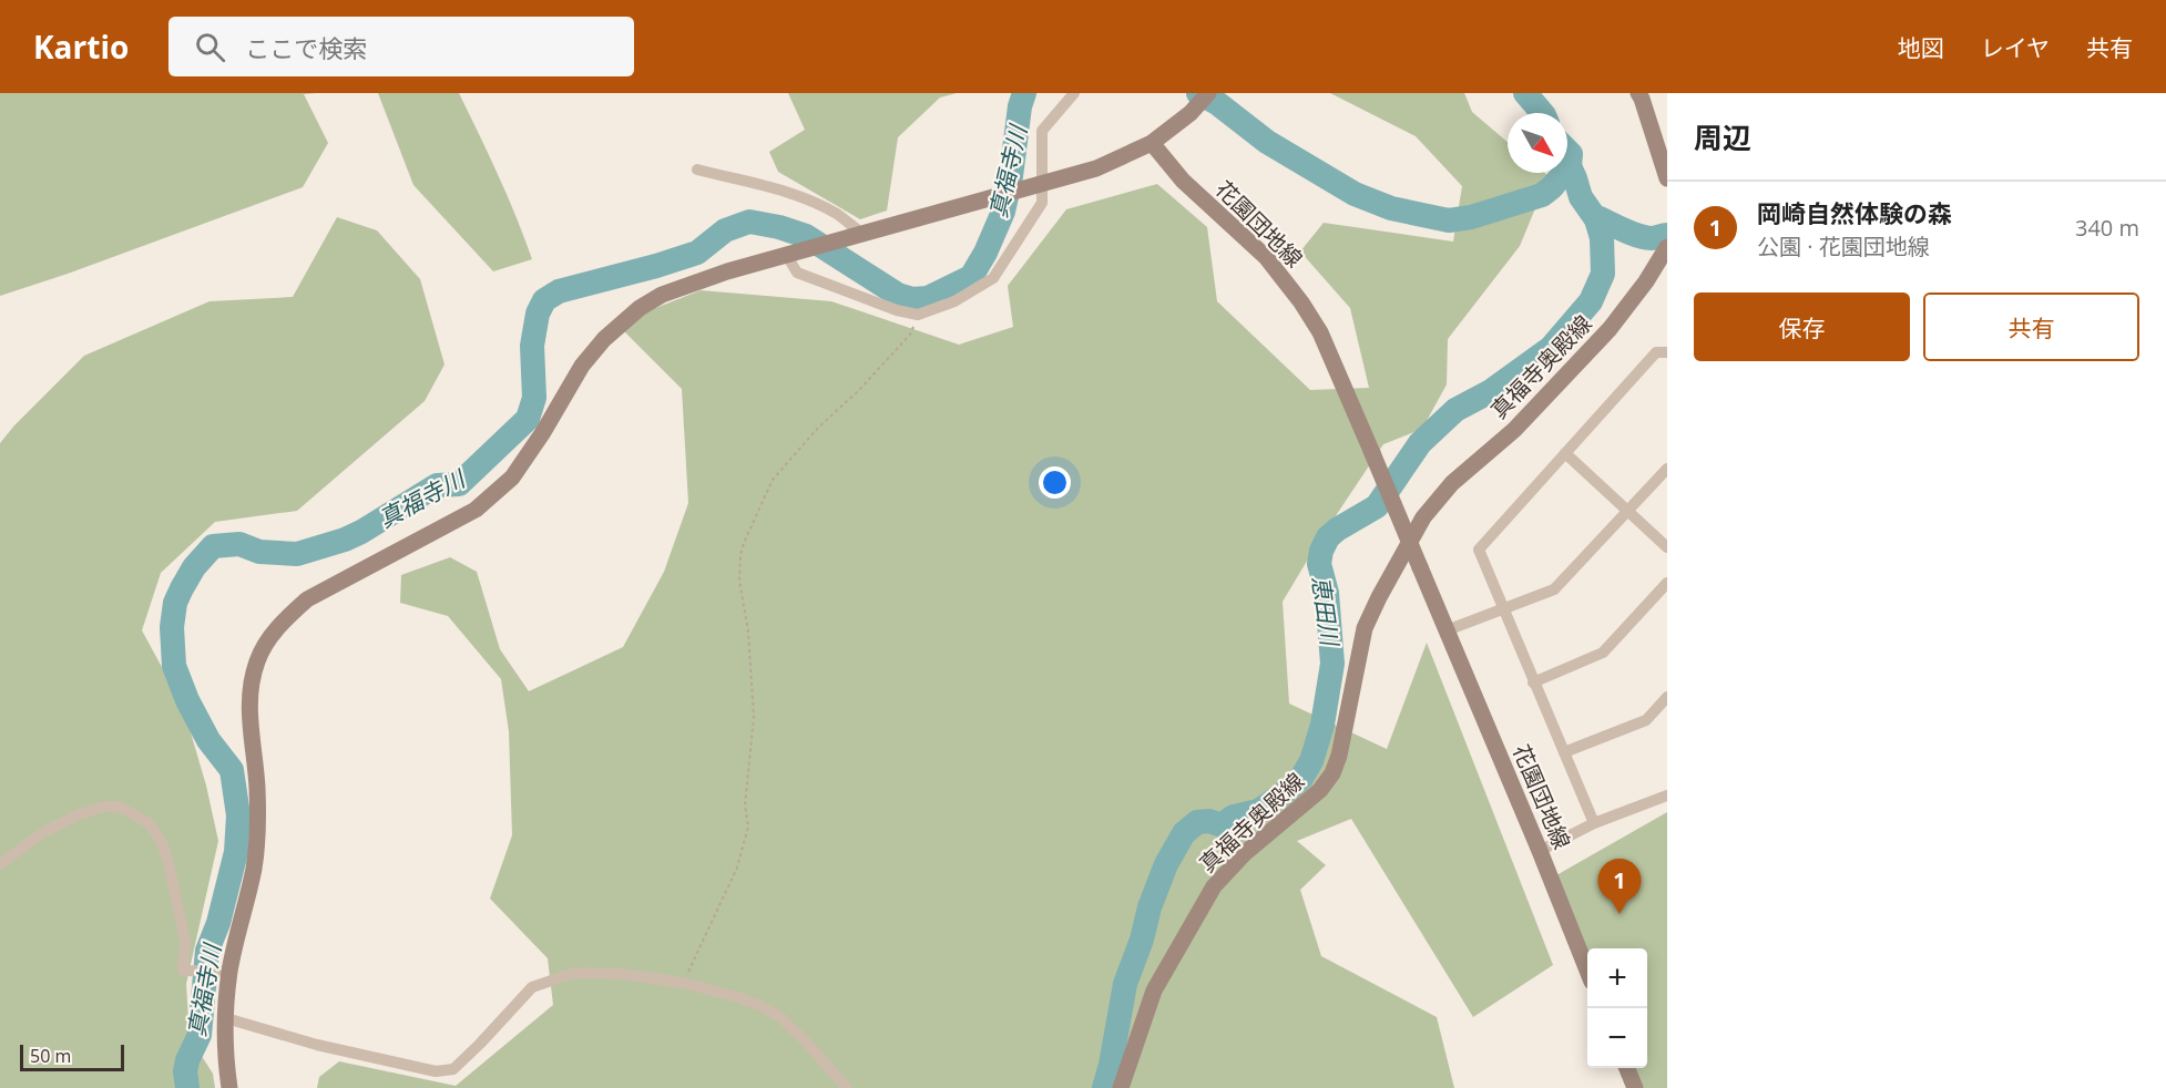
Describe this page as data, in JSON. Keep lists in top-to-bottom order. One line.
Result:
{"streets":{"street":["花園団地線","真福寺奥殿線"]},"water":["真福寺川","恵田川"],"scale_bar":"50 m","north":"bottom right","page":{"header":"Kartio","search":"ここで検索","nav":["地図","レイヤ","共有"],"heading":"周辺","list":[{"mark":"1","name":"岡崎自然体験の森","note":"公園 · 花園団地線","value":"340 m"}],"buttons":["保存","共有"],"pins":"1","map_buttons":["+","−"],"scale":"50 m"}}
